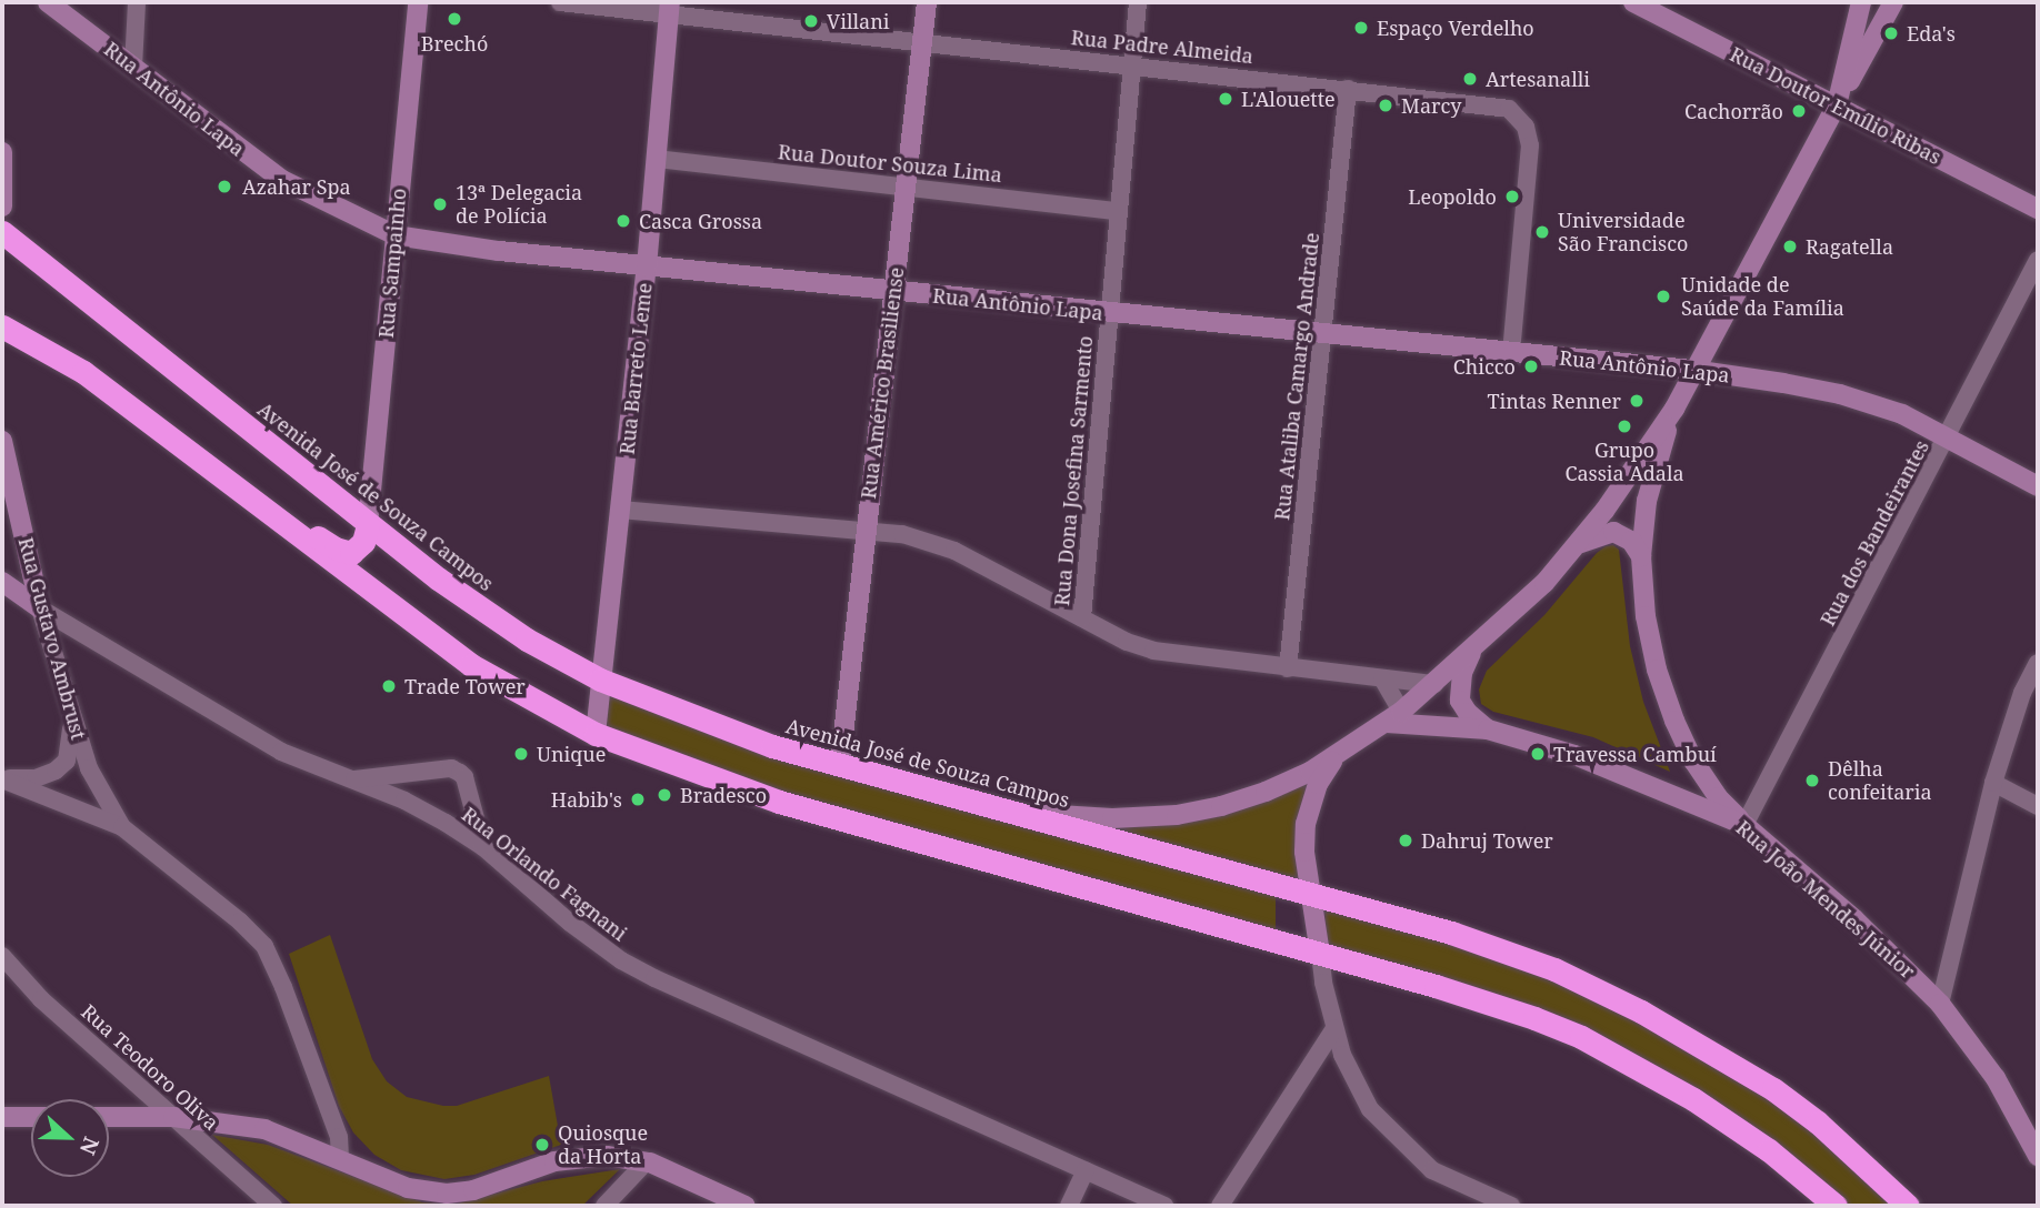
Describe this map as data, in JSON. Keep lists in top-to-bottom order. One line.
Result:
{"streets":{"highway":["Avenida José de Souza Campos"],"street":["Rua Padre Almeida","Rua Antônio Lapa","Rua Doutor Emílio Ribas","Rua Doutor Souza Lima","Rua Sampainho","Rua Barreto Leme","Rua Ataliba Camargo Andrade","Rua Américo Brasiliense","Rua Dona Josefina Sarmento","Rua dos Bandeirantes","Rua Gustavo Ambrust","Rua Orlando Fagnani","Rua João Mendes Júnior","Rua Teodoro Oliva"]},"crossings":[["Rua Padre Almeida","Rua Antônio Lapa"],["Rua Padre Almeida","Rua Barreto Leme"],["Rua Padre Almeida","Rua Ataliba Camargo Andrade"],["Rua Padre Almeida","Rua Américo Brasiliense"],["Rua Padre Almeida","Rua Dona Josefina Sarmento"],["Rua Antônio Lapa","Rua Sampainho"],["Rua Antônio Lapa","Rua Barreto Leme"],["Rua Antônio Lapa","Rua Ataliba Camargo Andrade"],["Rua Antônio Lapa","Rua Américo Brasiliense"],["Rua Antônio Lapa","Rua Dona Josefina Sarmento"],["Rua Antônio Lapa","Rua dos Bandeirantes"],["Rua Doutor Souza Lima","Rua Barreto Leme"],["Rua Doutor Souza Lima","Rua Américo Brasiliense"],["Rua Doutor Souza Lima","Rua Dona Josefina Sarmento"],["Rua Sampainho","Avenida José de Souza Campos"],["Rua Barreto Leme","Avenida José de Souza Campos"],["Rua Américo Brasiliense","Avenida José de Souza Campos"],["Rua dos Bandeirantes","Rua João Mendes Júnior"],["Rua Gustavo Ambrust","Rua Orlando Fagnani"]],"places":["Brechó","Villani","Espaço Verdelho","Eda's","Artesanalli","L'Alouette","Marcy","Cachorrão","Azahar Spa","Leopoldo","13ª Delegacia de Polícia","Casca Grossa","Universidade São Francisco","Ragatella","Unidade de Saúde da Família","Chicco","Tintas Renner","Grupo Cassia Adala","Trade Tower","Unique","Travessa Cambuí","Dêlha confeitaria","Bradesco","Habib's","Dahruj Tower","Quiosque da Horta"],"north":"right"}
